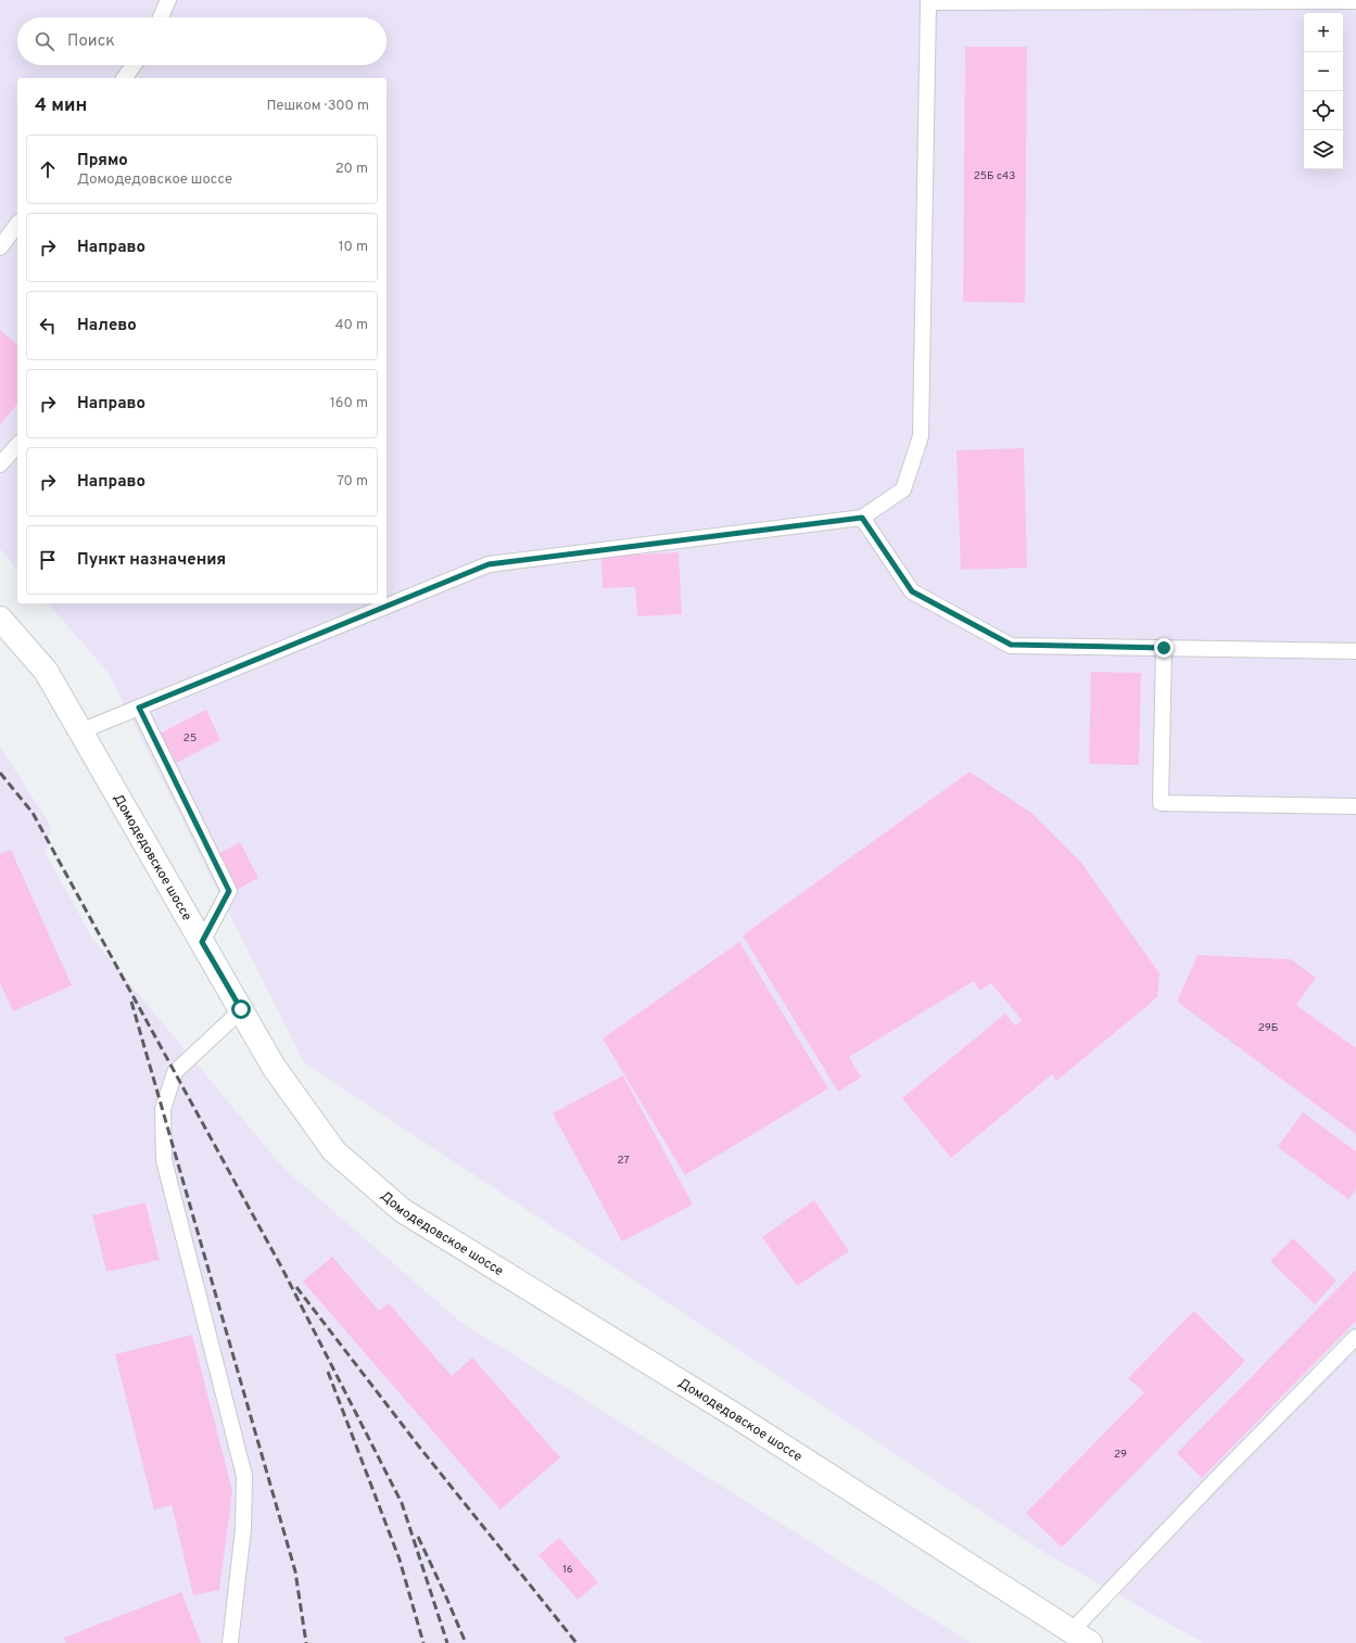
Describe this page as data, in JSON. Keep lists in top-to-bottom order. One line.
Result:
{"streets":{"main road":["Домодедовское шоссе"]},"house_numbers":["25Б с43","25","29Б","27","29","16"],"page":{"map_buttons":["+","−"],"search":"Поиск","heading":["4 мин","Пешком · 300 m"],"list":[["Прямо","Домодедовское шоссе","20 m"],["Направо","10 m"],["Налево","40 m"],["Направо","160 m"],["Направо","70 m"],"Пункт назначения"]}}
